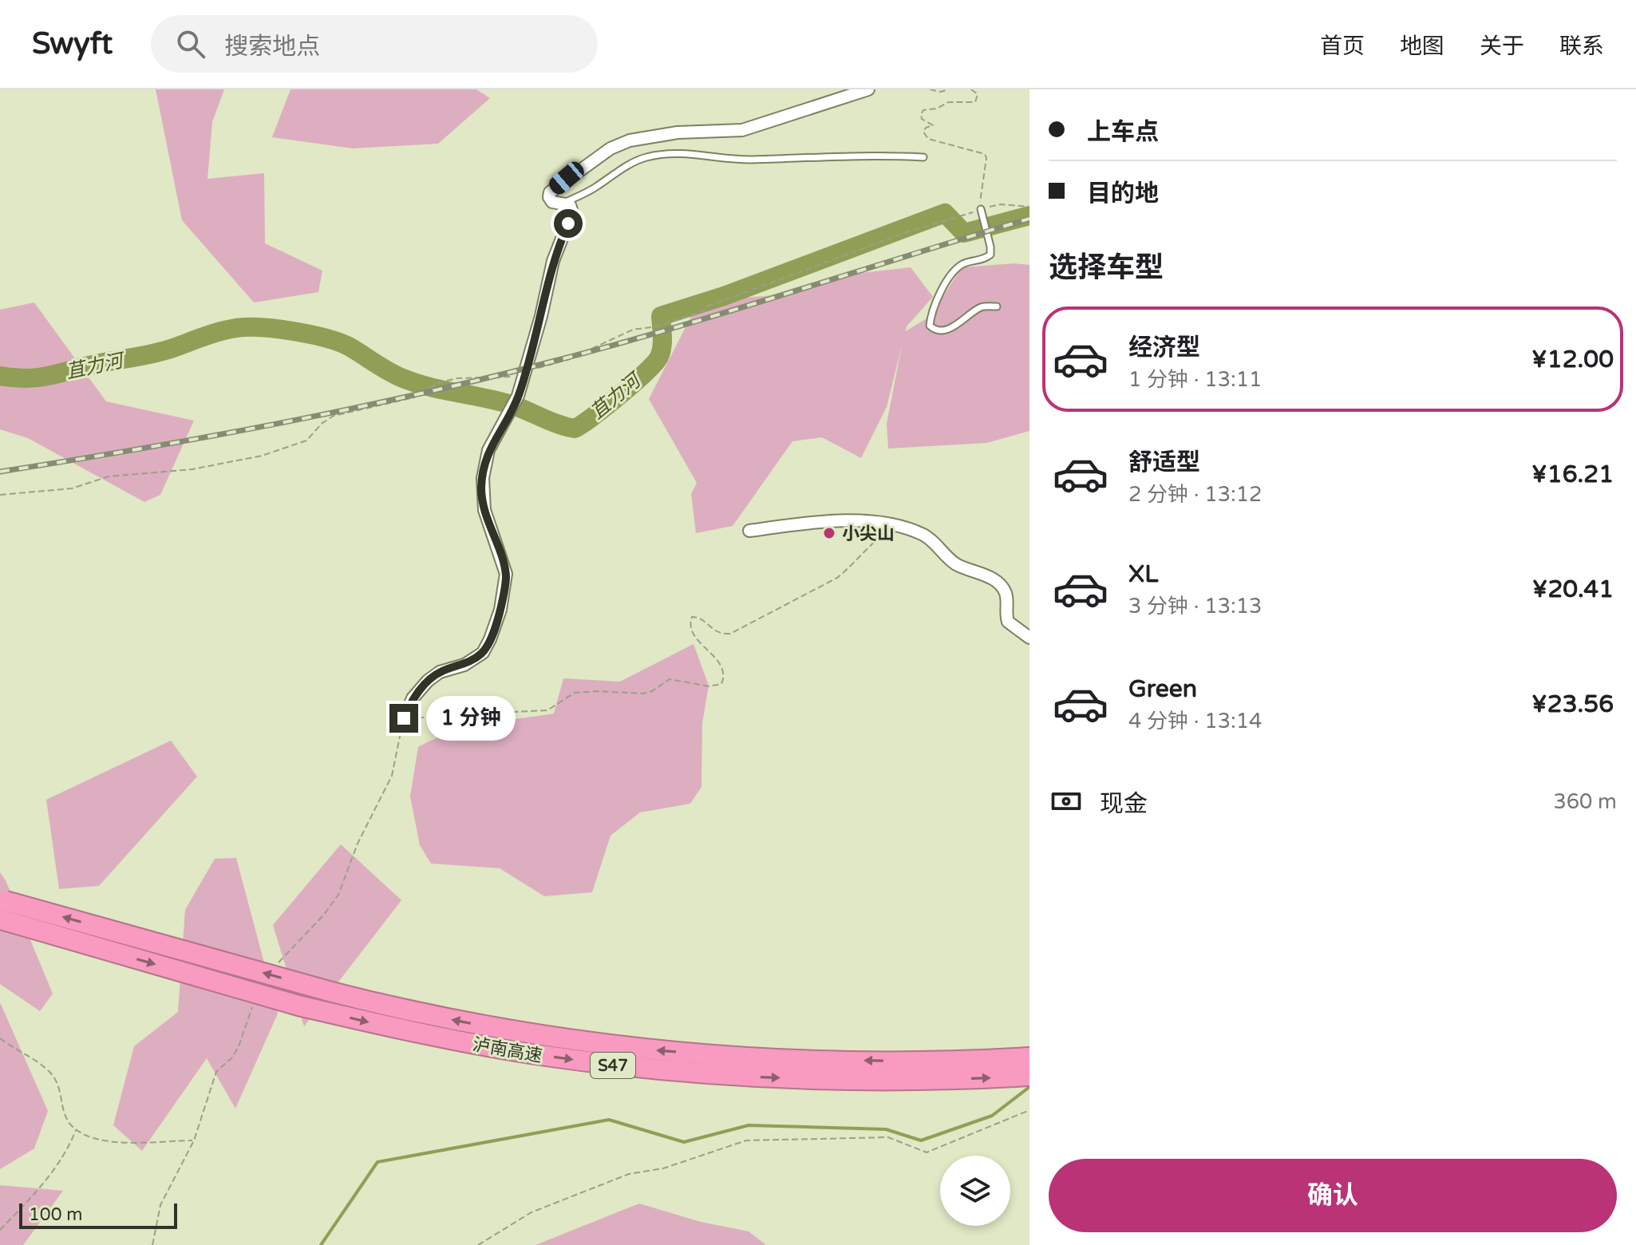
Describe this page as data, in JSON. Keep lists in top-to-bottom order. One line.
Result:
{"streets":{"highway":["泸南高速","S47"]},"water":["苴力河"],"places":["小尖山"],"scale_bar":"100 m","page":{"header":"Swyft","search":"搜索地点","nav":["首页","地图","关于","联系"],"banner":["上车点","目的地"],"heading":"选择车型","list":[{"name":"经济型","note":"1 分钟 · 13:11","value":"¥12.00"},{"name":"舒适型","note":"2 分钟 · 13:12","value":"¥16.21"},{"name":"XL","note":"3 分钟 · 13:13","value":"¥20.41"},{"name":"Green","note":"4 分钟 · 13:14","value":"¥23.56"}],"bubble":"1 分钟","pay":["现金","360 m"],"buttons":"确认","scale":"100 m"}}
